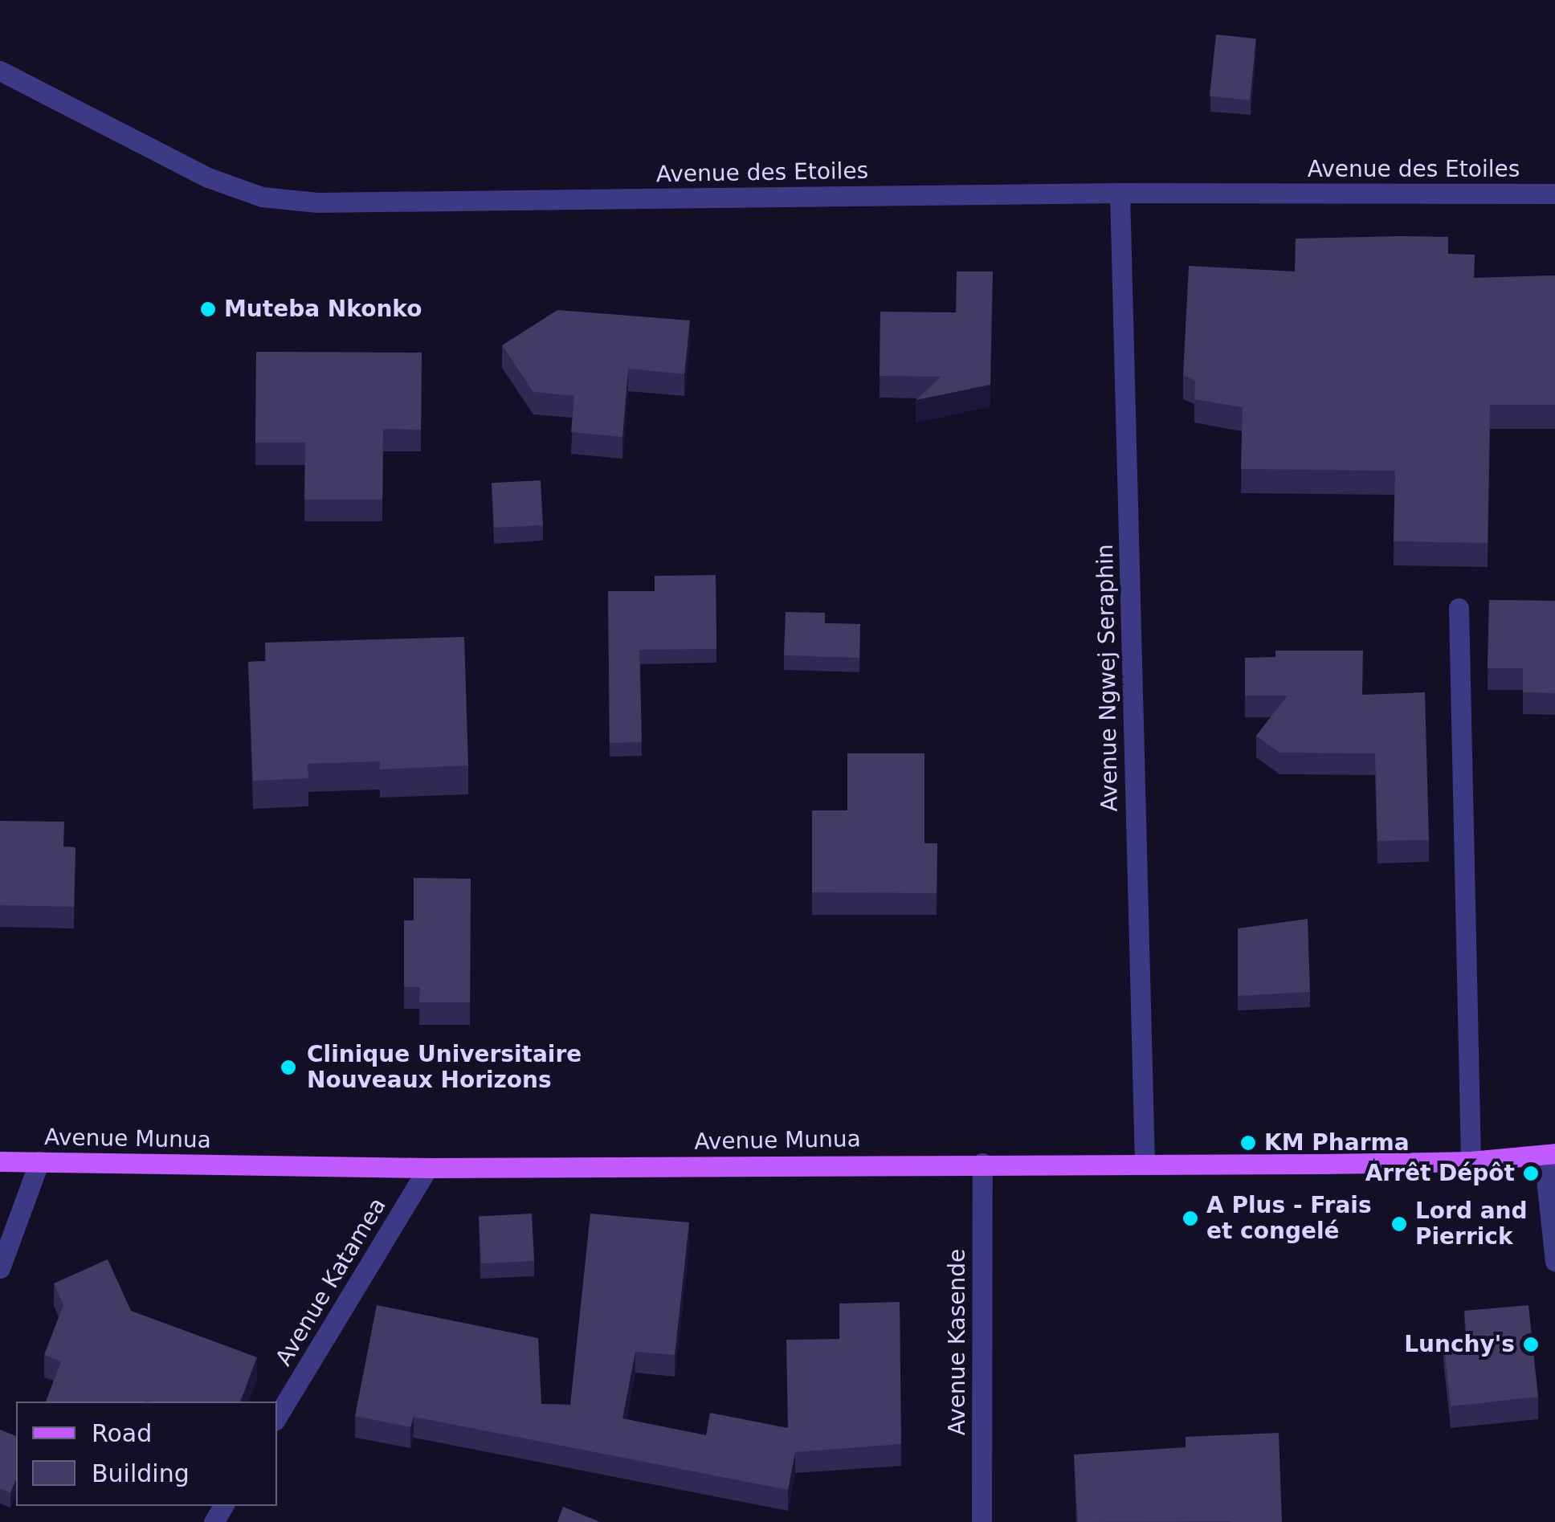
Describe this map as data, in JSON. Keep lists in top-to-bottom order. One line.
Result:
{"streets":{"main road":["Avenue Munua"],"street":["Avenue des Etoiles","Avenue Ngwej Seraphin","Avenue Katamea","Avenue Kasende"]},"crossings":[["Avenue des Etoiles","Avenue Ngwej Seraphin"],["Avenue Ngwej Seraphin","Avenue Munua"],["Avenue Munua","Avenue Katamea"],["Avenue Munua","Avenue Kasende"]],"places":["Muteba Nkonko","Clinique Universitaire Nouveaux Horizons","KM Pharma","Arrêt Dépôt","A Plus - Frais et congelé","Lord and Pierrick","Lunchy's"],"legend":["Road","Building"]}
